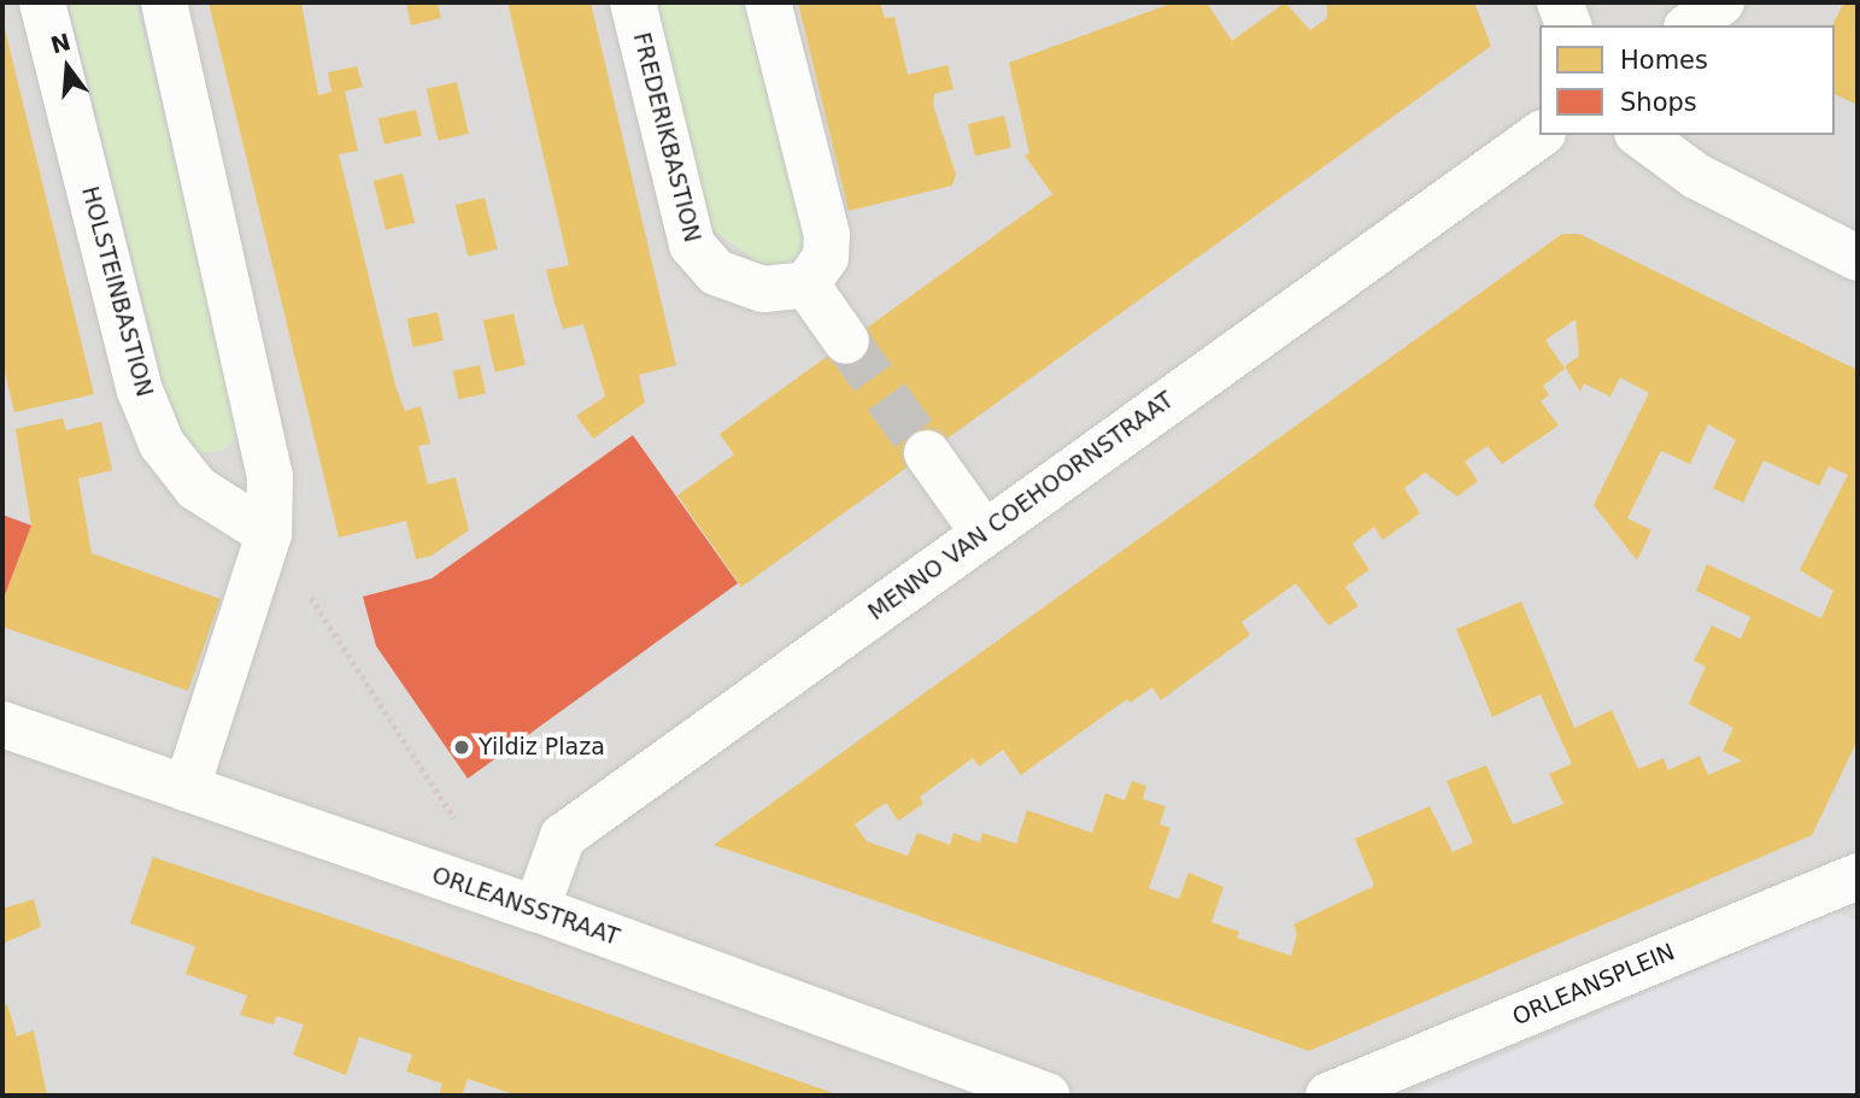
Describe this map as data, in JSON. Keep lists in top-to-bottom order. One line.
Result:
{"streets":{"street":["FREDERIKBASTION","HOLSTEINBASTION","MENNO VAN COEHOORNSTRAAT","ORLEANSSTRAAT","ORLEANSPLEIN"]},"crossings":[["MENNO VAN COEHOORNSTRAAT","ORLEANSSTRAAT"]],"places":["Yildiz Plaza"],"legend":["Homes","Shops"],"north":"top"}
